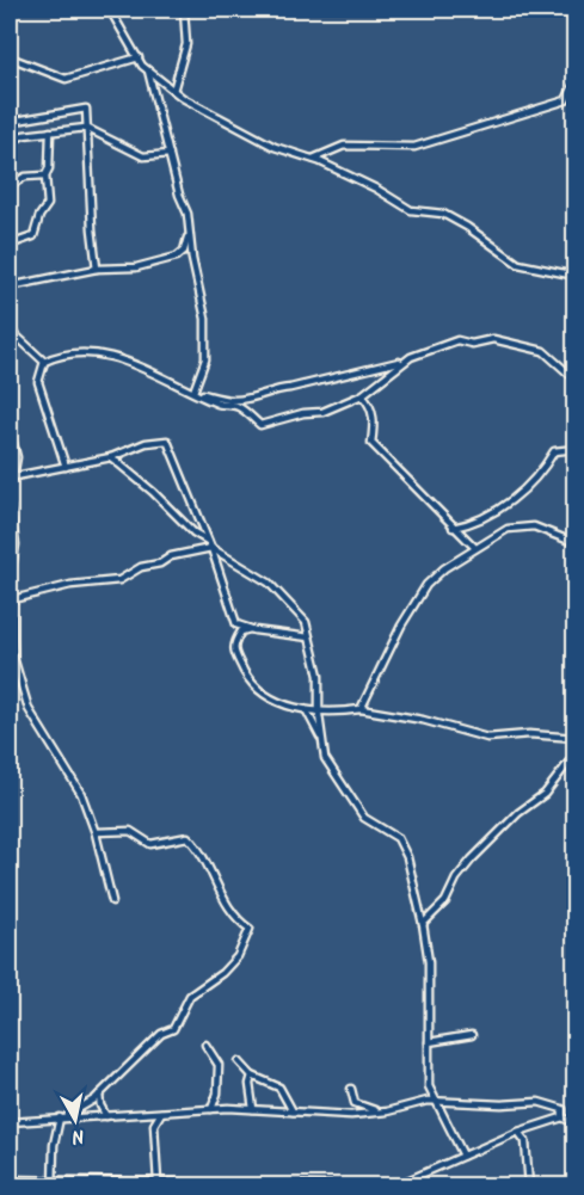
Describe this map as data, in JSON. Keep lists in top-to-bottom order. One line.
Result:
{"north":"bottom"}
